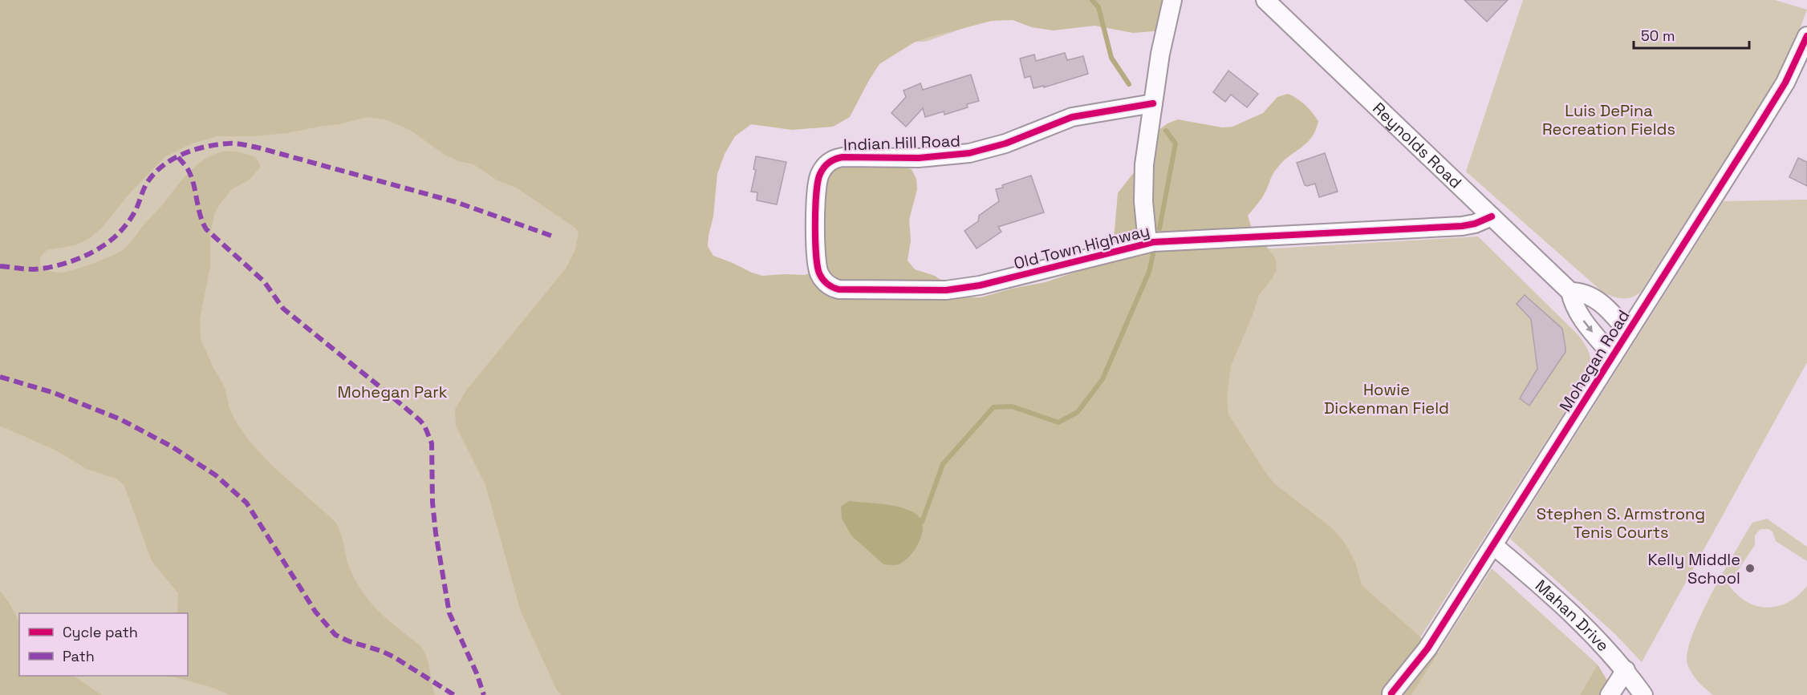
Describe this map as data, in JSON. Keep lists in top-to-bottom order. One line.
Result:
{"streets":{"street":["Indian Hill Road","Reynolds Road","Old Town Highway","Mohegan Road","Mahan Drive"]},"crossings":[["Indian Hill Road","Old Town Highway"],["Reynolds Road","Old Town Highway"],["Reynolds Road","Mohegan Road"],["Mohegan Road","Mahan Drive"]],"parks":["Luis DePina Recreation Fields","Howie Dickenman Field","Mohegan Park","Stephen S. Armstrong Tenis Courts"],"places":["Kelly Middle School"],"legend":["Cycle path","Path"],"scale_bar":"50 m"}
